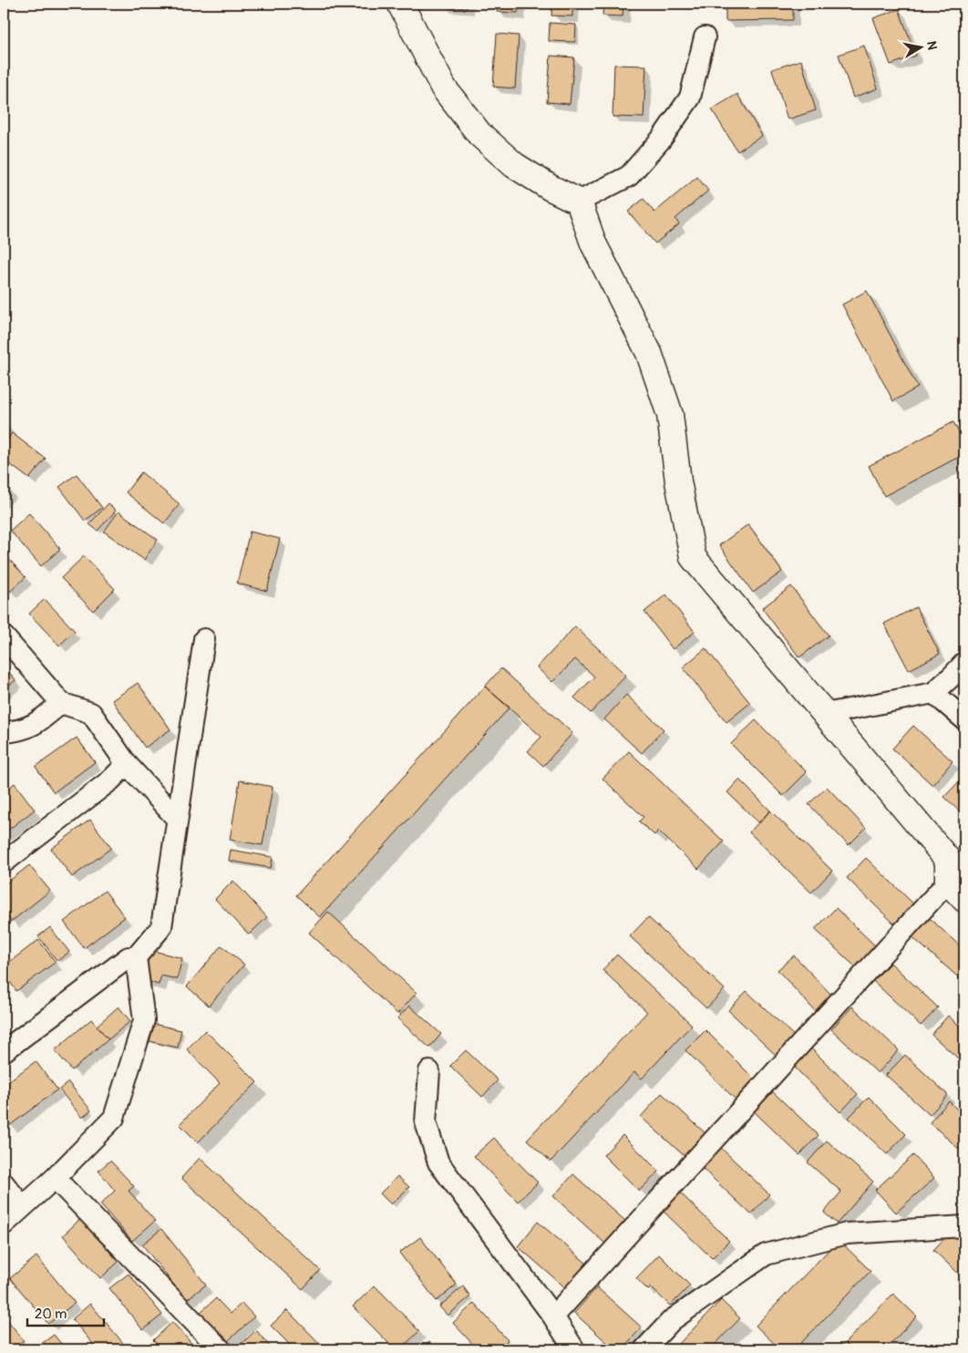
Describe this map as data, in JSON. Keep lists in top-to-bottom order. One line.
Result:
{"scale_bar":"20 m","north":"right"}
